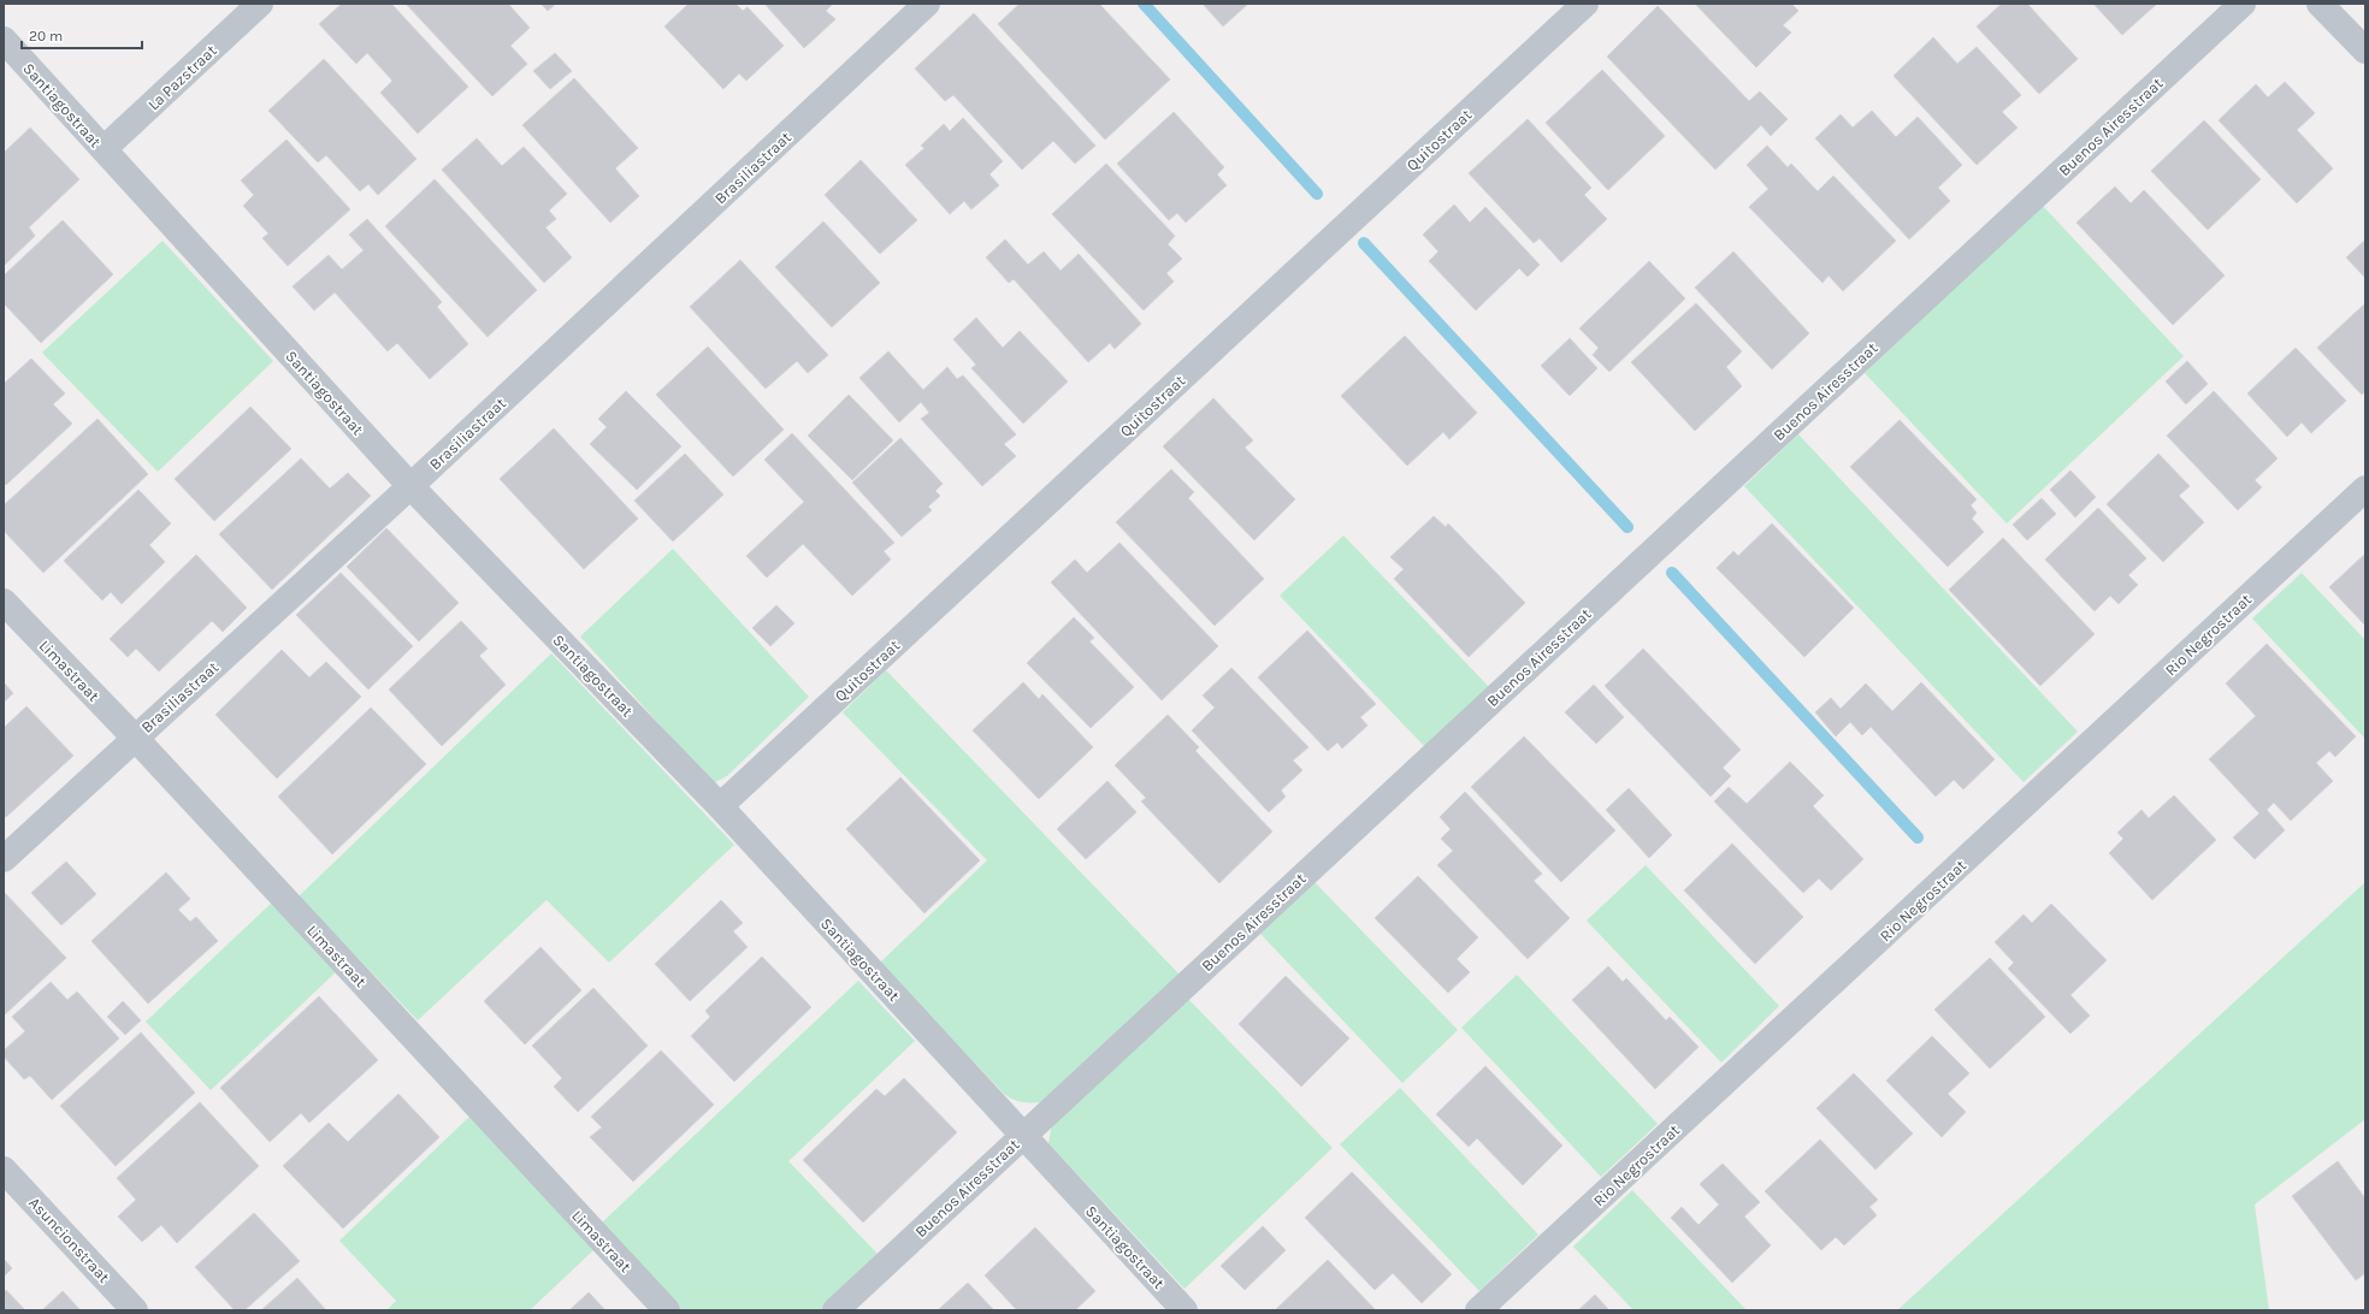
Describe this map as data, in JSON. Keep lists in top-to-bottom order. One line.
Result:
{"streets":{"street":["La Pazstraat","Santiagostraat","Buenos Airesstraat","Quitostraat","Brasiliastraat","Rio Negrostraat","Limastraat","Asuncionstraat"]},"crossings":[["La Pazstraat","Santiagostraat"],["Santiagostraat","Buenos Airesstraat"],["Santiagostraat","Quitostraat"],["Santiagostraat","Brasiliastraat"],["Brasiliastraat","Limastraat"]],"scale_bar":"20 m"}
